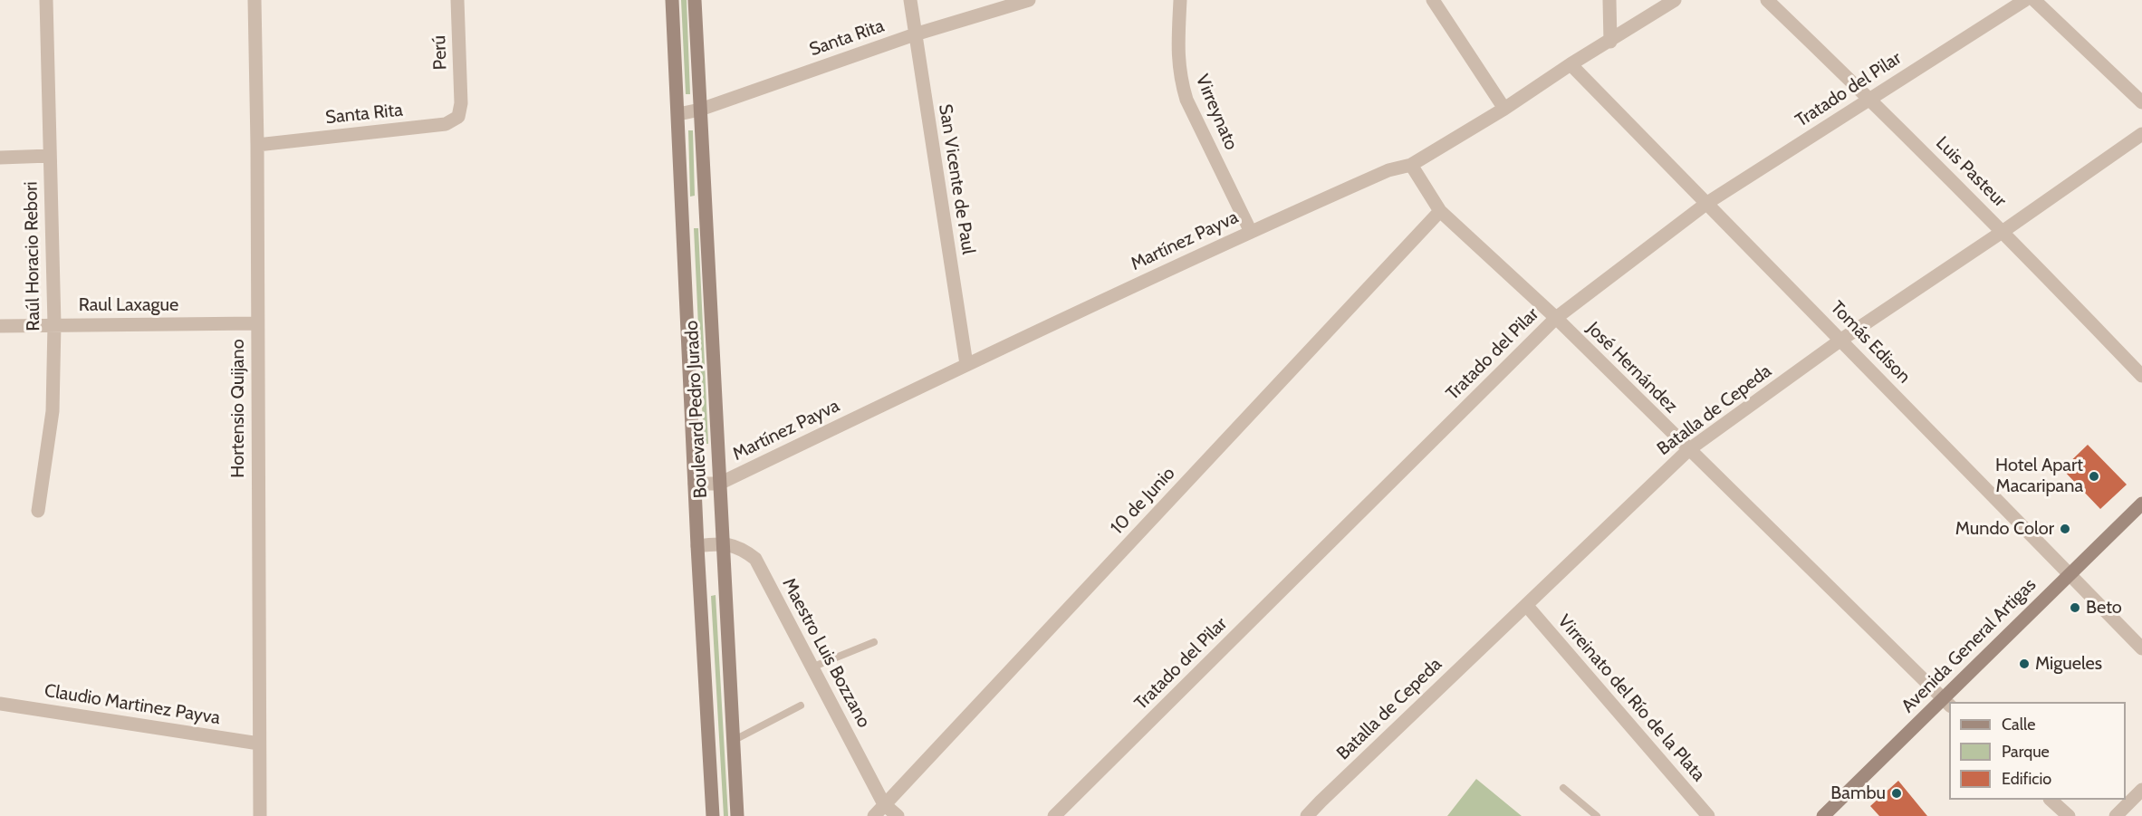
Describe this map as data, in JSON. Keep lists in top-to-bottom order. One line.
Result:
{"streets":{"main road":["Boulevard Pedro Jurado","Avenida General Artigas"],"street":["Santa Rita","Perú","Tratado del Pilar","Virreynato","Luis Pasteur","San Vicente de Paul","Martínez Payva","Raúl Horacio Rebori","Raul Laxague","Tomás Edison","José Hernández","Hortensio Quijano","Batalla de Cepeda","10 de Junio","Maestro Luis Bozzano","Virreinato del Río de la Plata","Claudio Martinez Payva"]},"crossings":[["Santa Rita","Perú"],["Santa Rita","San Vicente de Paul"],["Santa Rita","Hortensio Quijano"],["Santa Rita","Boulevard Pedro Jurado"],["Tratado del Pilar","Luis Pasteur"],["Tratado del Pilar","Tomás Edison"],["Tratado del Pilar","José Hernández"],["Virreynato","Martínez Payva"],["Luis Pasteur","Batalla de Cepeda"],["San Vicente de Paul","Martínez Payva"],["Martínez Payva","Tomás Edison"],["Martínez Payva","José Hernández"],["Martínez Payva","Boulevard Pedro Jurado"],["Raúl Horacio Rebori","Raul Laxague"],["Raul Laxague","Hortensio Quijano"],["Tomás Edison","Batalla de Cepeda"],["Tomás Edison","Avenida General Artigas"],["José Hernández","Batalla de Cepeda"],["José Hernández","10 de Junio"],["José Hernández","Avenida General Artigas"],["Hortensio Quijano","Claudio Martinez Payva"],["Boulevard Pedro Jurado","Maestro Luis Bozzano"],["Batalla de Cepeda","Virreinato del Río de la Plata"],["10 de Junio","Maestro Luis Bozzano"]],"places":["Hotel Apart Macaripana","Mundo Color","Beto","Migueles","Bambu"],"legend":["Calle","Parque","Edificio"]}
